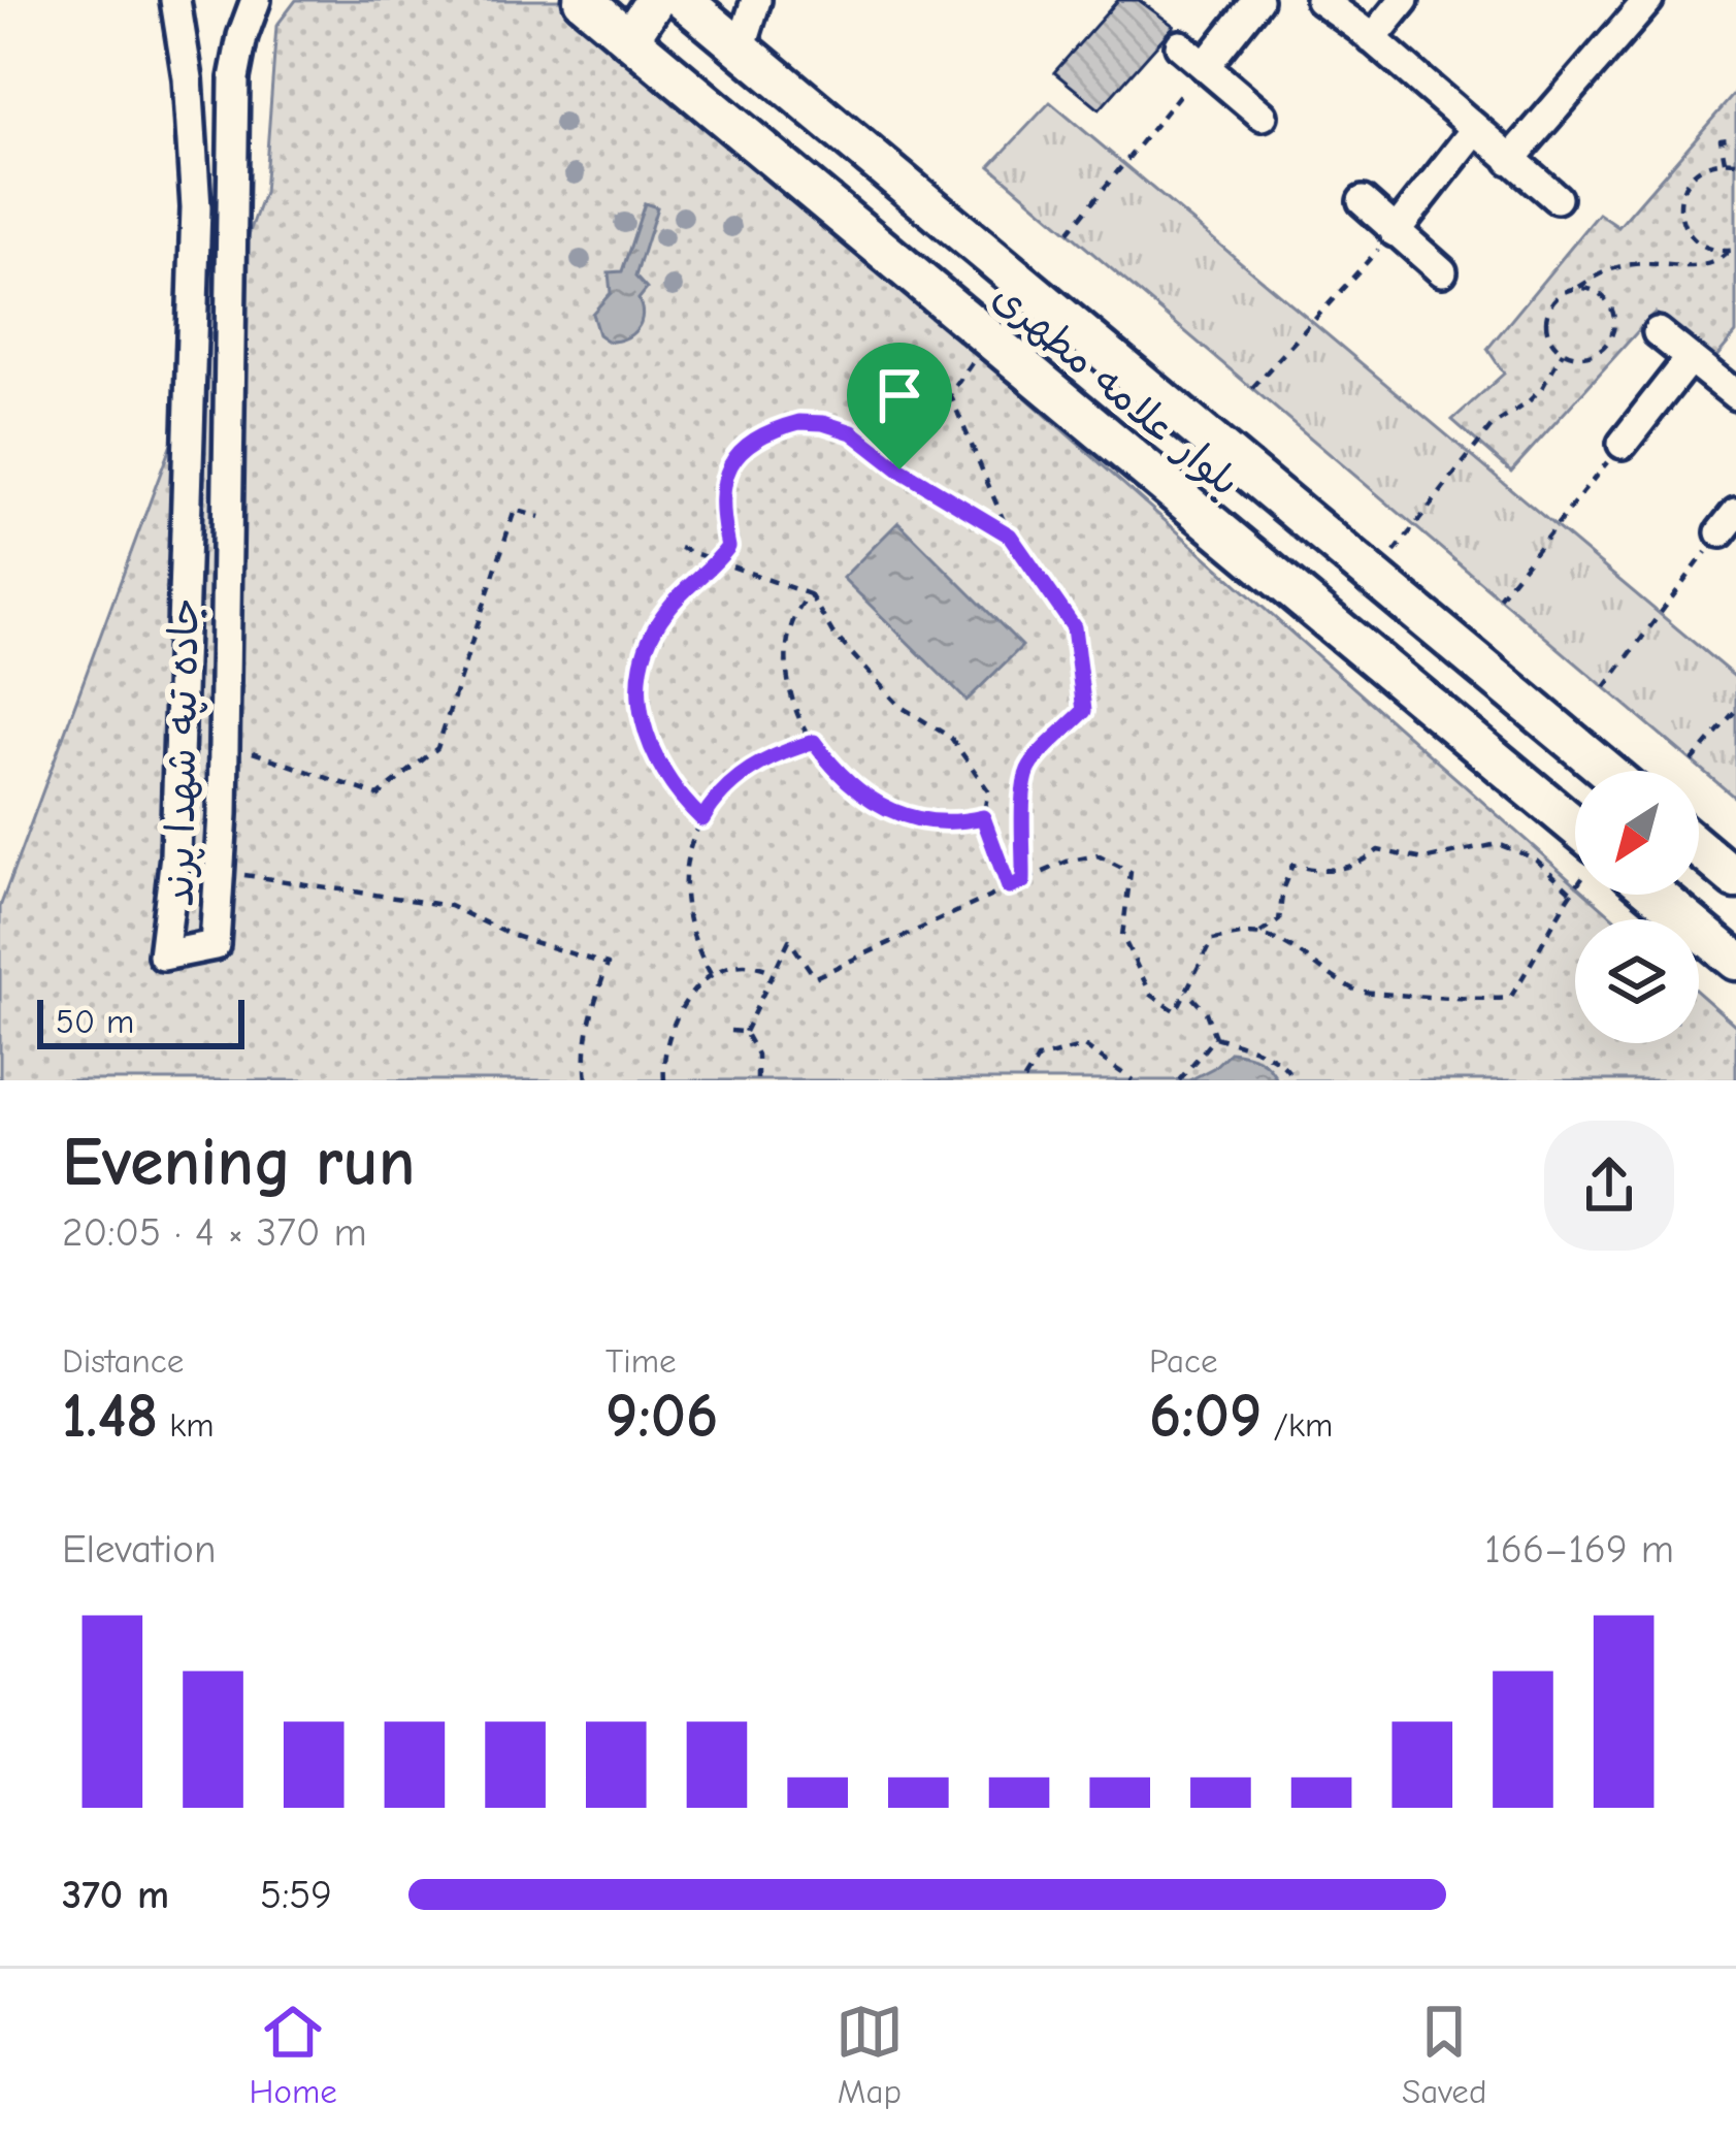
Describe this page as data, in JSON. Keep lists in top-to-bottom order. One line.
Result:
{"streets":{"main road":["بلوار علامه مطهری"],"street":["جاده تپه شهدا پرند"]},"scale_bar":"50 m","north":"bottom left","page":{"scale":"50 m","heading":["Evening run","20:05 · 4 × 370 m"],"stats":[["Distance","1.48 km"],["Time","9:06"],["Pace","6:09 /km"]],"chart":["Elevation","166–169 m"],"list":[{"name":"370 m","note":"5:59"}],"tabs":["Home","Map","Saved"]}}
